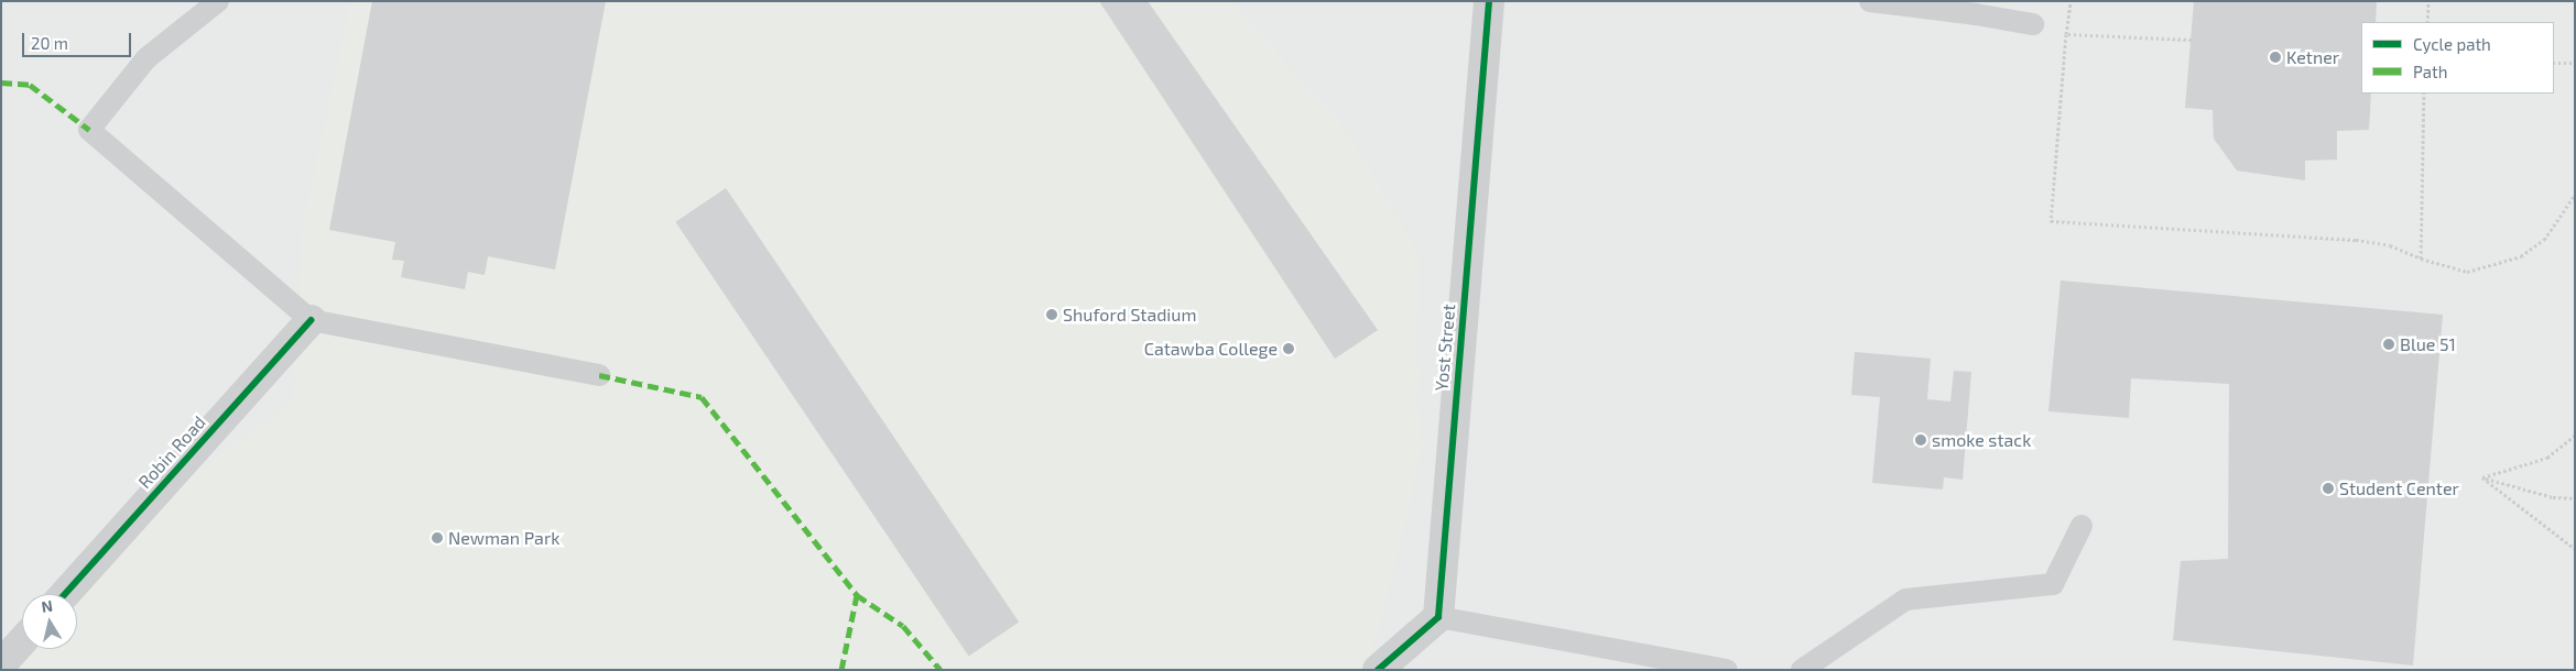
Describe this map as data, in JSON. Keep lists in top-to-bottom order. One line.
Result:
{"streets":{"street":["Yost Street","Robin Road"]},"places":["Ketner","Shuford Stadium","Blue 51","Catawba College","smoke stack","Student Center","Newman Park"],"legend":["Cycle path","Path"],"scale_bar":"20 m","north":"top"}
